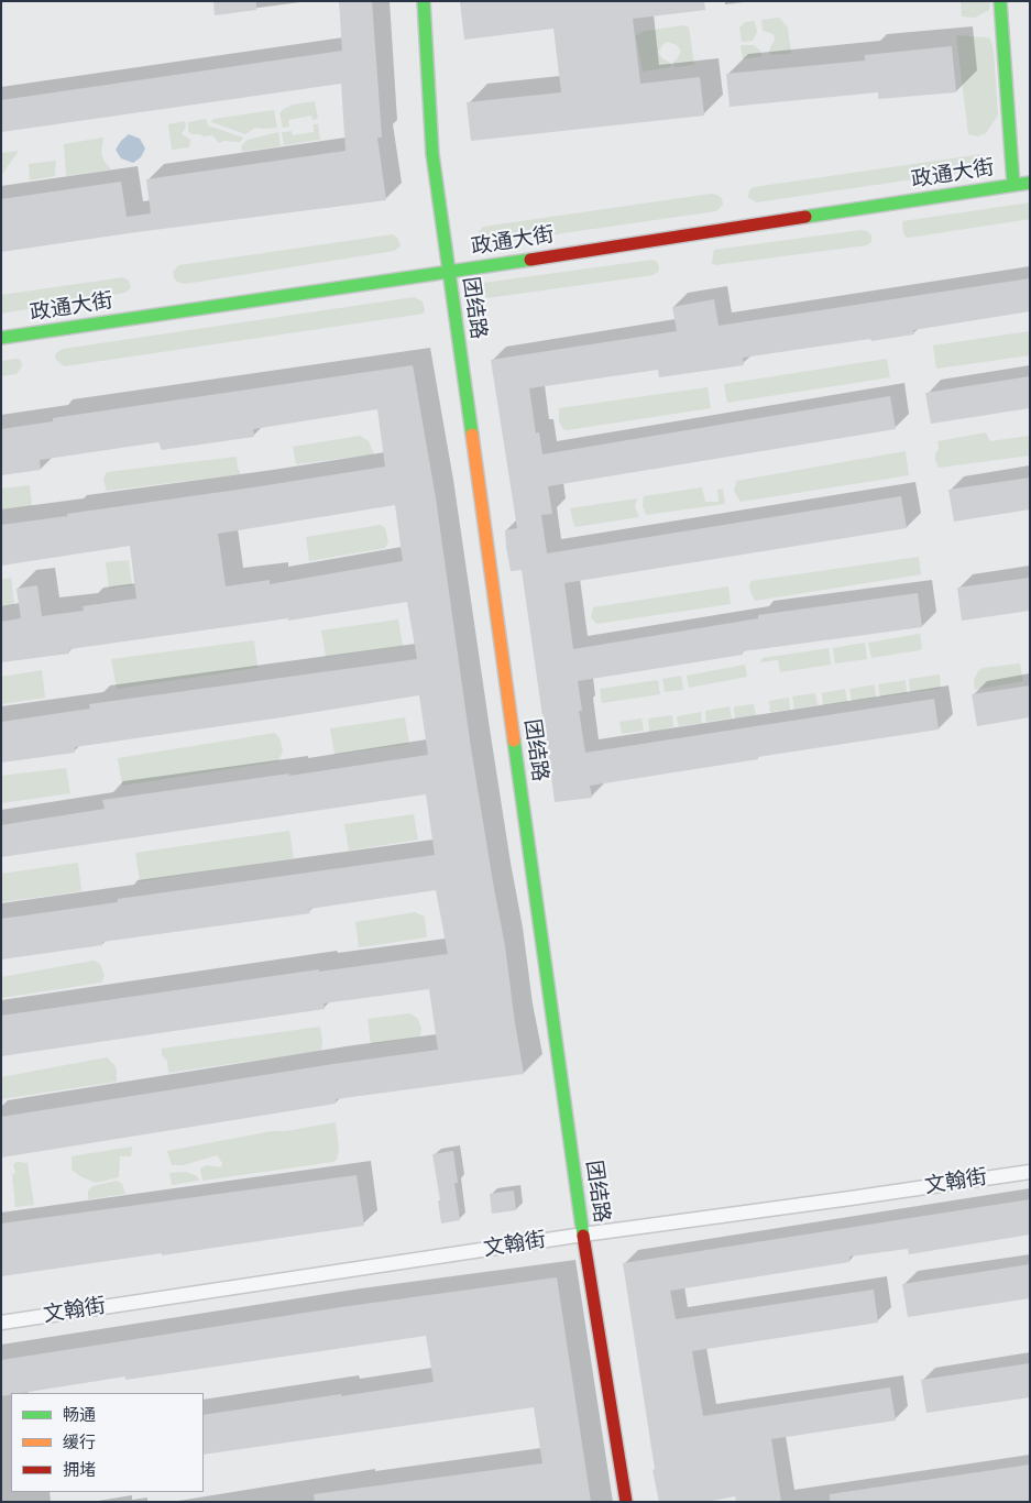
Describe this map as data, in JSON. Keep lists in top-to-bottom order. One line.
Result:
{"streets":{"street":["政通大街","团结路","文翰街"]},"crossings":[["政通大街","团结路"],["团结路","文翰街"]],"legend":["畅通","缓行","拥堵"]}
